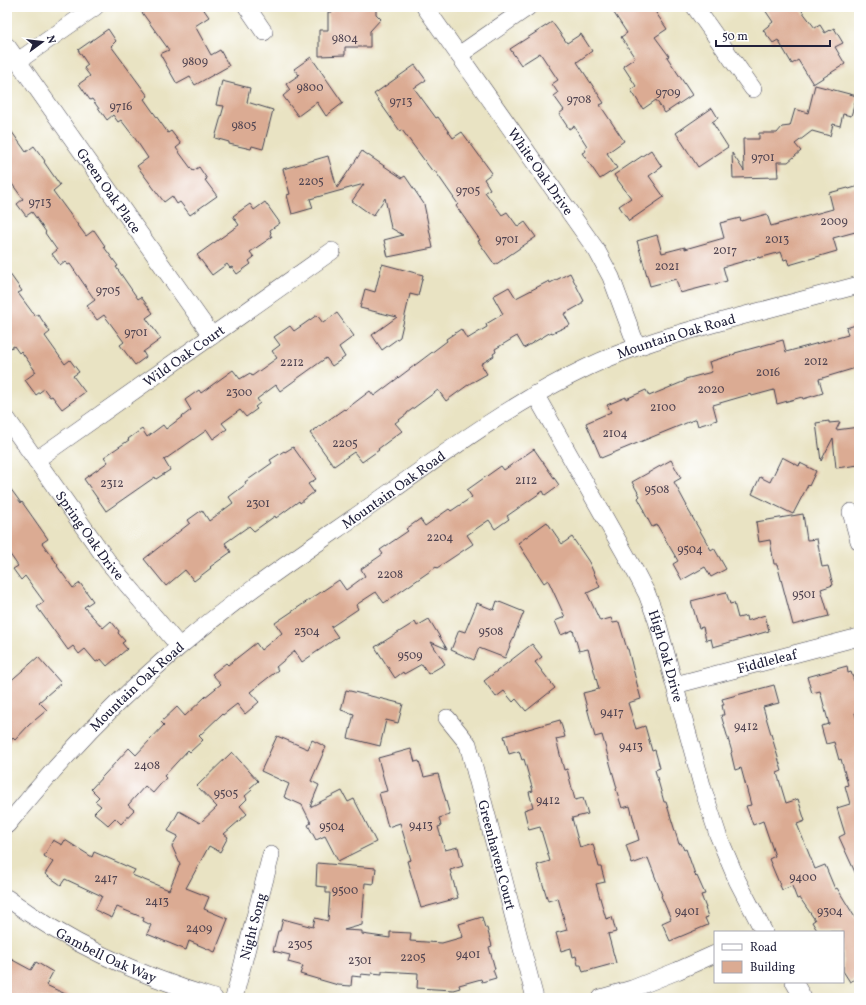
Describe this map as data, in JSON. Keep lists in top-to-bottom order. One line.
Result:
{"streets":{"street":["White Oak Drive","Green Oak Place","Mountain Oak Road","Wild Oak Court","Spring Oak Drive","High Oak Drive","Fiddleleaf","Greenhaven Court","Night Song","Gambell Oak Way"]},"crossings":[["White Oak Drive","Mountain Oak Road"],["Green Oak Place","Wild Oak Court"],["Mountain Oak Road","Spring Oak Drive"],["Mountain Oak Road","High Oak Drive"],["Wild Oak Court","Spring Oak Drive"],["High Oak Drive","Fiddleleaf"]],"house_numbers":["9804","9809","9800","9709","9708","9713","9716","9805","9701","2205","9705","9713","2009","9701","2013","2017","2021","9705","9701","2012","2212","2016","2020","2300","2100","2104","2205","2112","2312","9508","2301","2204","9504","2208","9501","2304","9508","9509","9417","9412","9413","2408","9505","9412","9413","9504","9400","2417","9500","2413","9401","9304","2409","2305","9401","2205","2301"],"legend":["Road","Building"],"scale_bar":"50 m","north":"right"}
